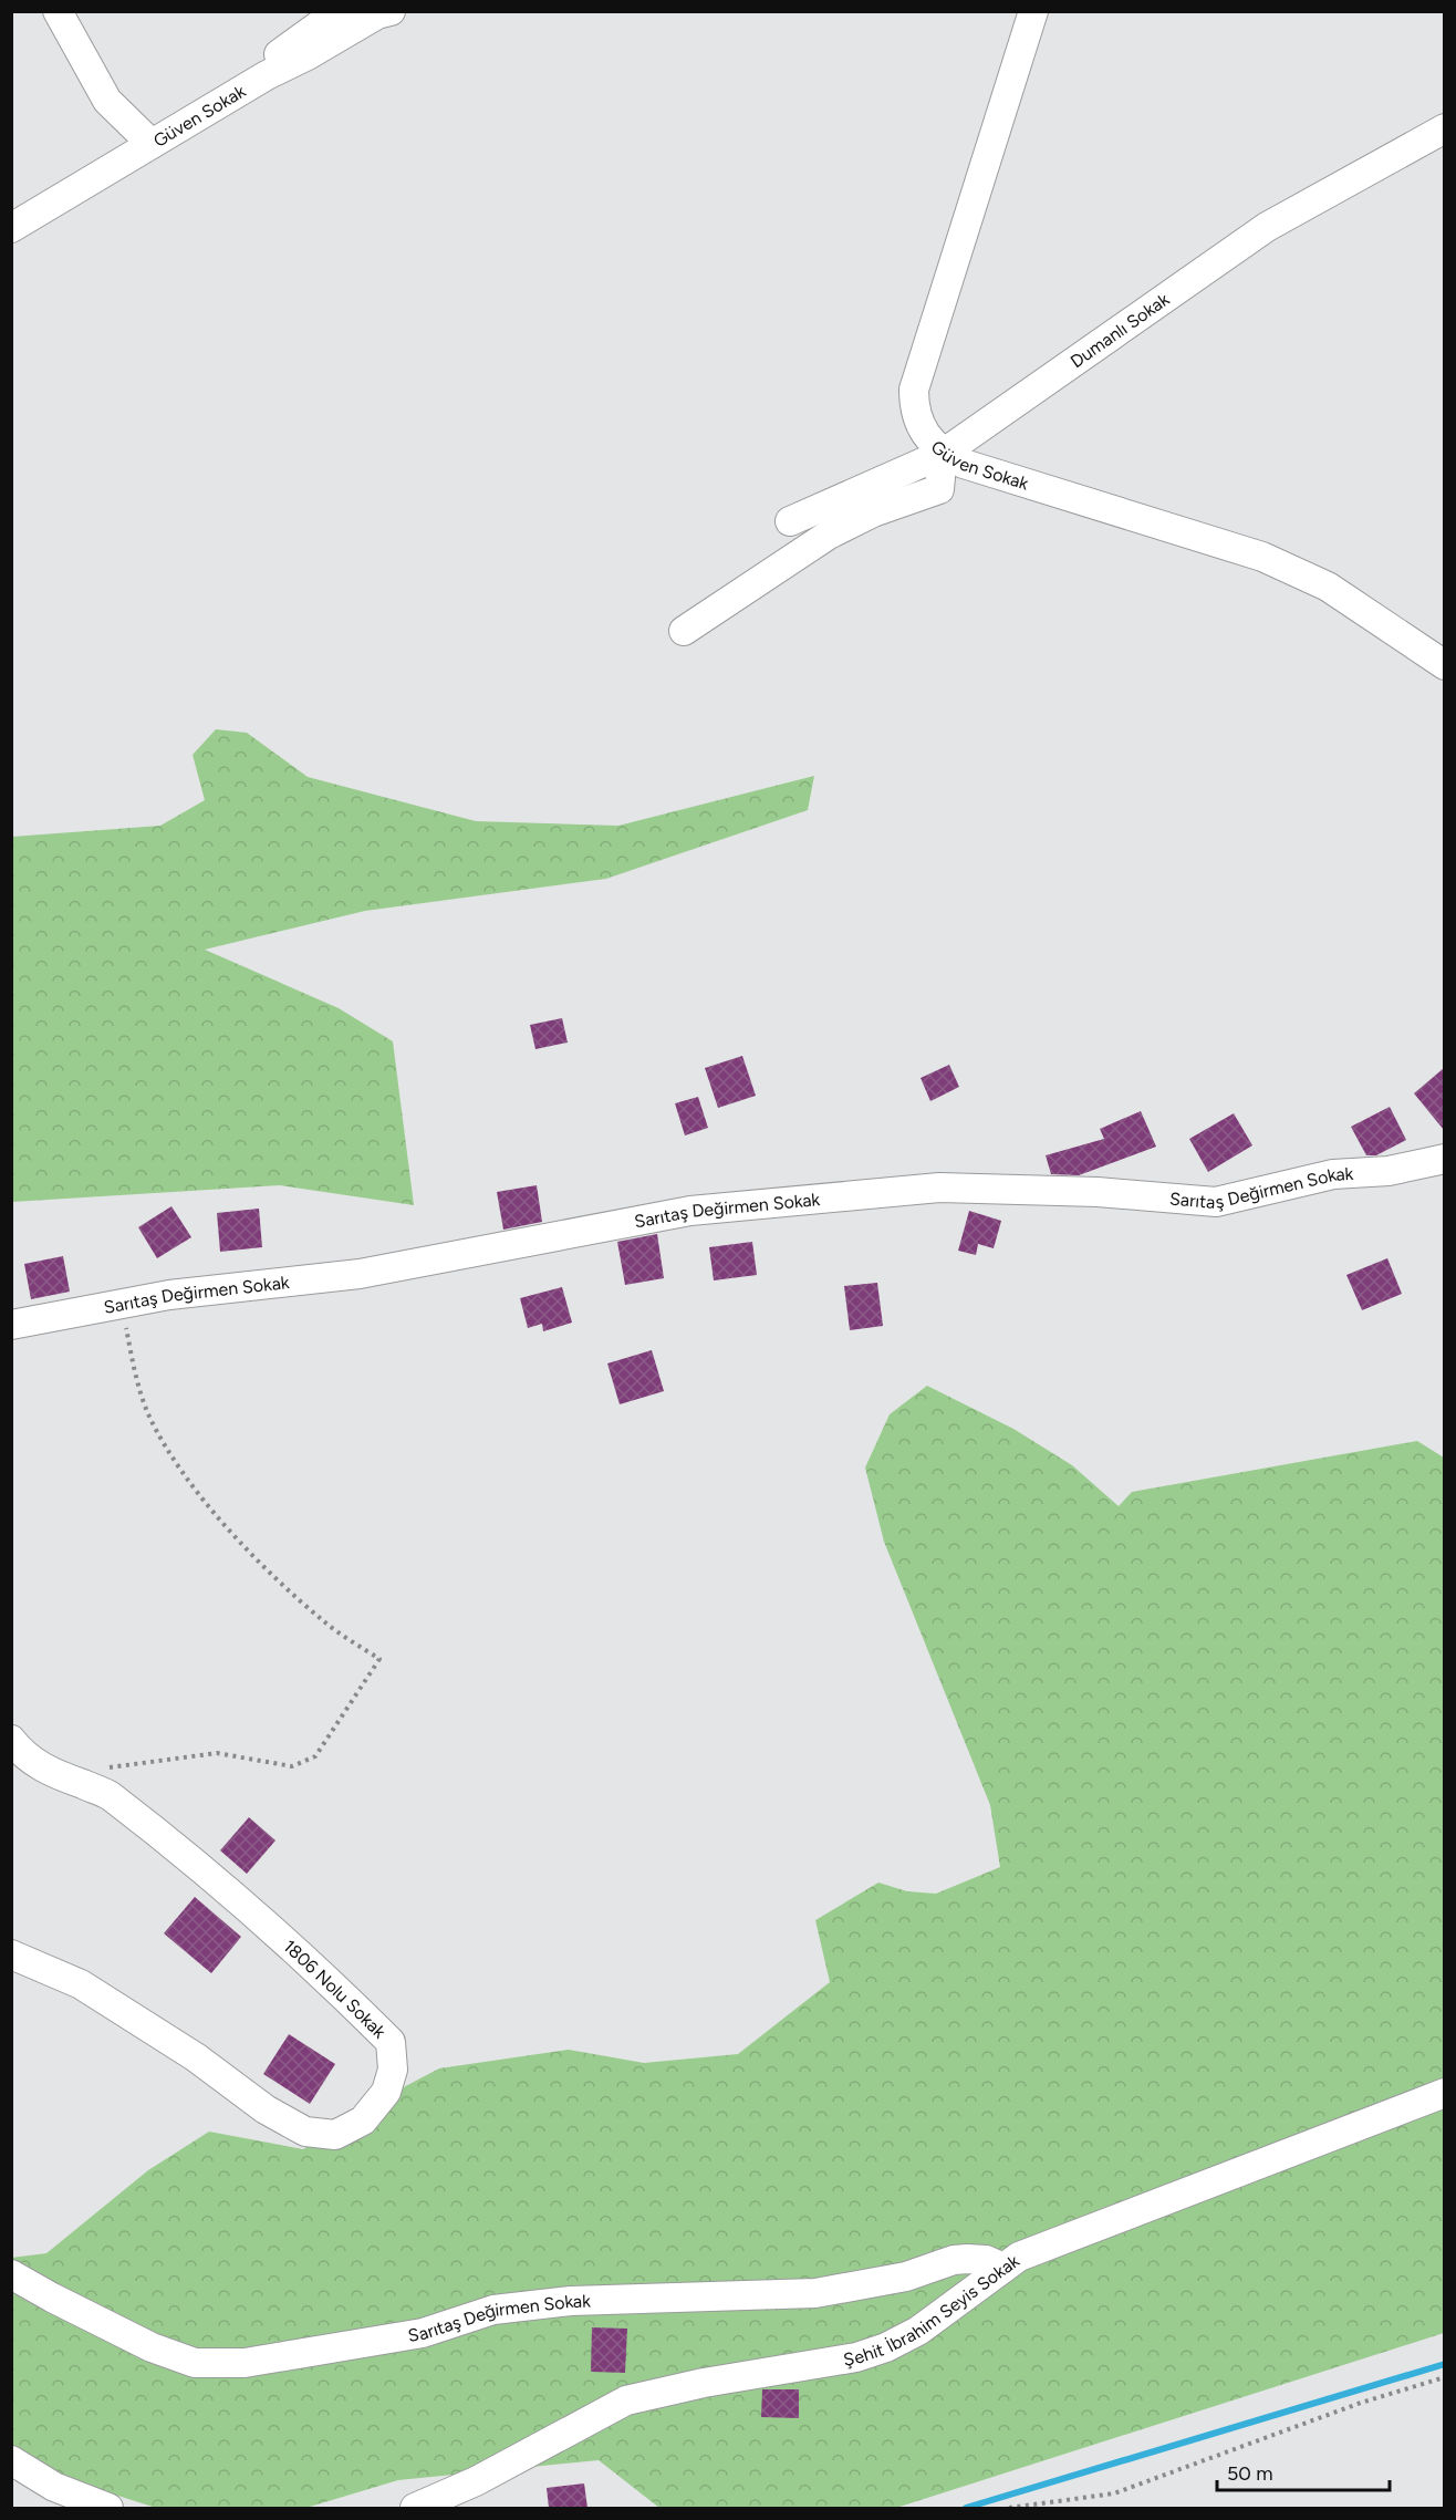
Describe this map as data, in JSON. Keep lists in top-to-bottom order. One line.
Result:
{"streets":{"street":["Güven Sokak","Dumanlı Sokak","Sarıtaş Değirmen Sokak","1806 Nolu Sokak","Şehit İbrahim Seyis Sokak"]},"crossings":[["Güven Sokak","Dumanlı Sokak"],["Sarıtaş Değirmen Sokak","Şehit İbrahim Seyis Sokak"]],"scale_bar":"50 m"}
